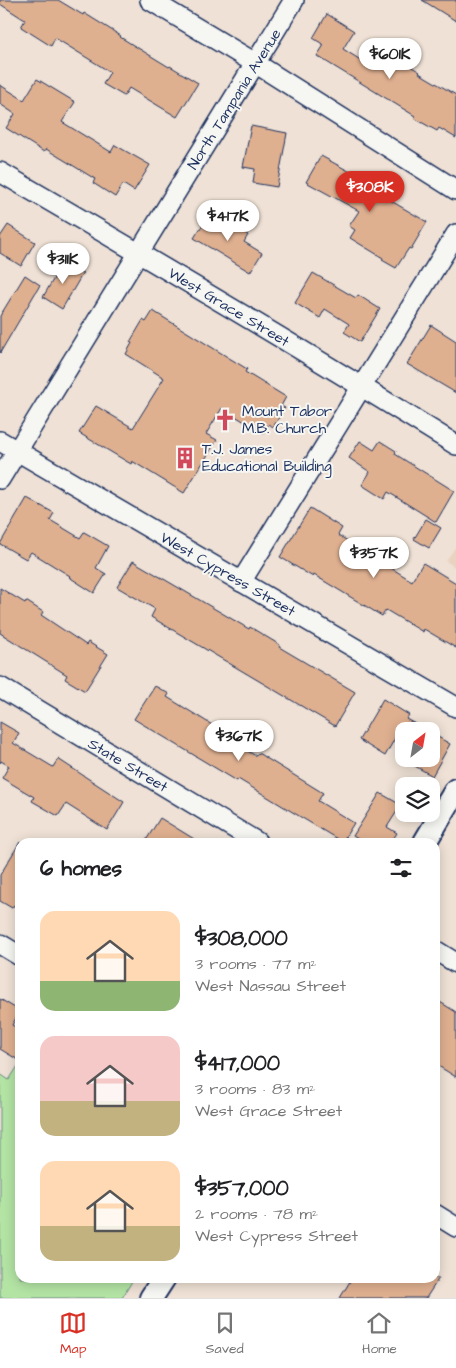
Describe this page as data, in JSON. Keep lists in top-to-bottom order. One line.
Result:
{"streets":{"street":["North Tampania Avenue","West Grace Street","West Cypress Street","State Street"]},"crossings":[["North Tampania Avenue","West Grace Street"],["North Tampania Avenue","West Cypress Street"]],"places":{"church":["Mount Tabor M.B. Church"],"building":["T.J. James Educational Building"]},"north":"top right","page":{"price":["$601K","$308K","$417K","$311K","$357K","$367K"],"heading":"6 homes","list":[{"name":"$308,000","note":"3 rooms · 77 m² · West Nassau Street"},{"name":"$417,000","note":"3 rooms · 83 m² · West Grace Street"},{"name":"$357,000","note":"2 rooms · 78 m² · West Cypress Street"}],"tabs":["Map","Saved","Home"]}}
